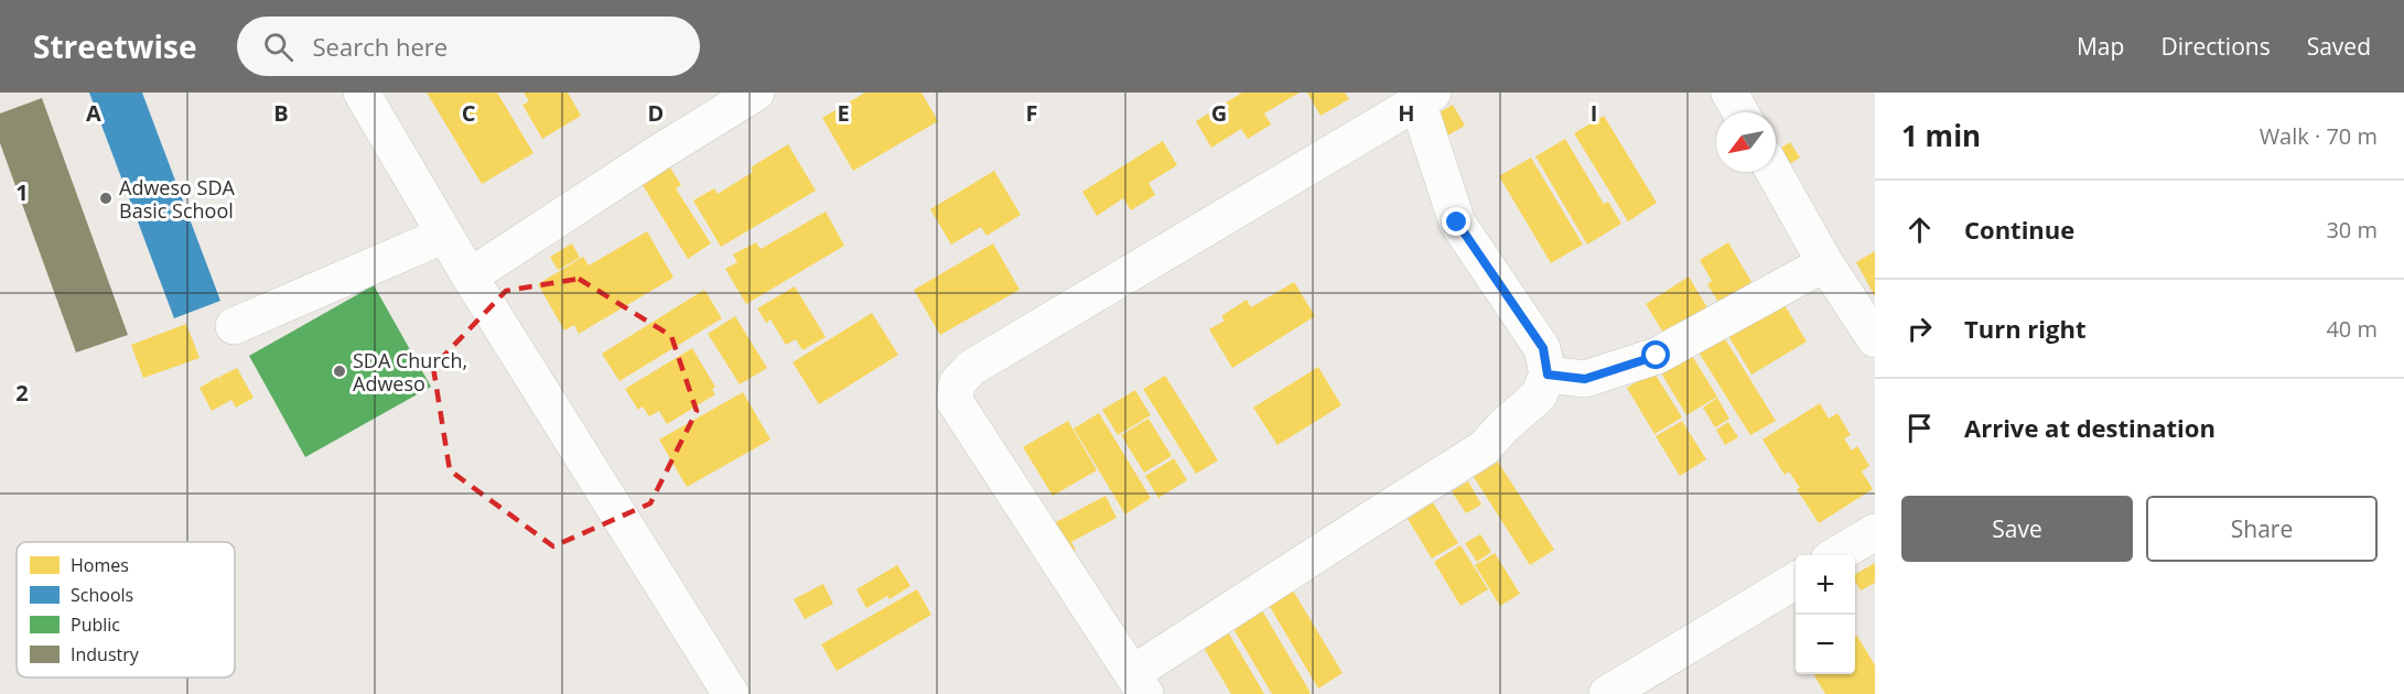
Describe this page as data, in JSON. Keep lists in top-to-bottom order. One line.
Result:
{"places":["Adweso SDA Basic School","SDA Church, Adweso"],"legend":["Homes","Schools","Public","Industry"],"north":"bottom left","page":{"header":"Streetwise","search":"Search here","nav":["Map","Directions","Saved"],"heading":["1 min","Walk · 70 m"],"list":[["Continue","30 m"],["Turn right","40 m"],"Arrive at destination"],"buttons":["Save","Share"],"map_buttons":["+","−"]},"grid":{"columns":["A","B","C","D","E","F","G","H","I"],"rows":["1","2"]}}
